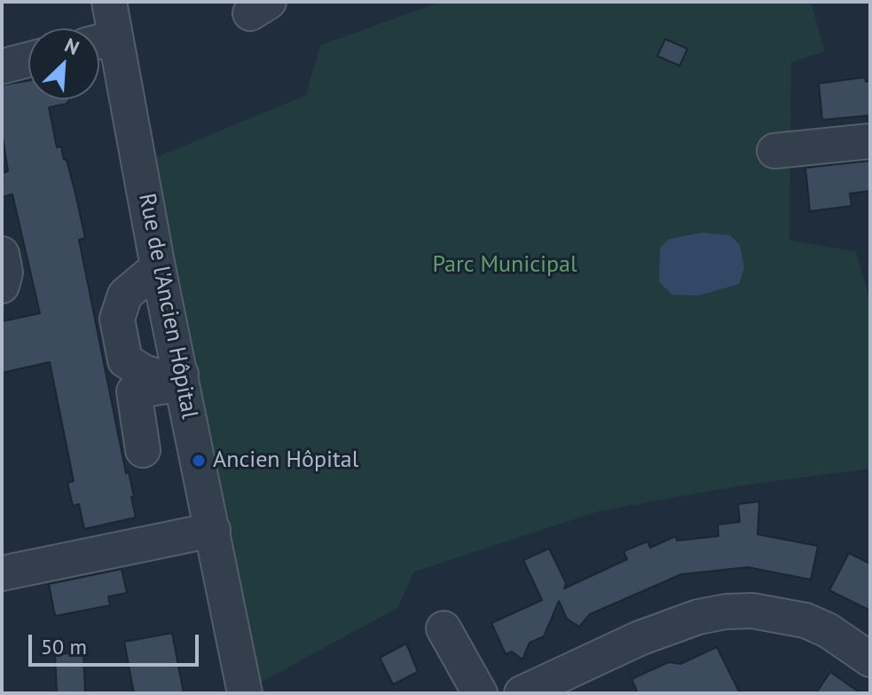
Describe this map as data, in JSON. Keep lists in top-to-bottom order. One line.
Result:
{"streets":{"street":["Rue de l'Ancien Hôpital"]},"parks":["Parc Municipal"],"places":["Ancien Hôpital"],"scale_bar":"50 m","north":"top right"}
